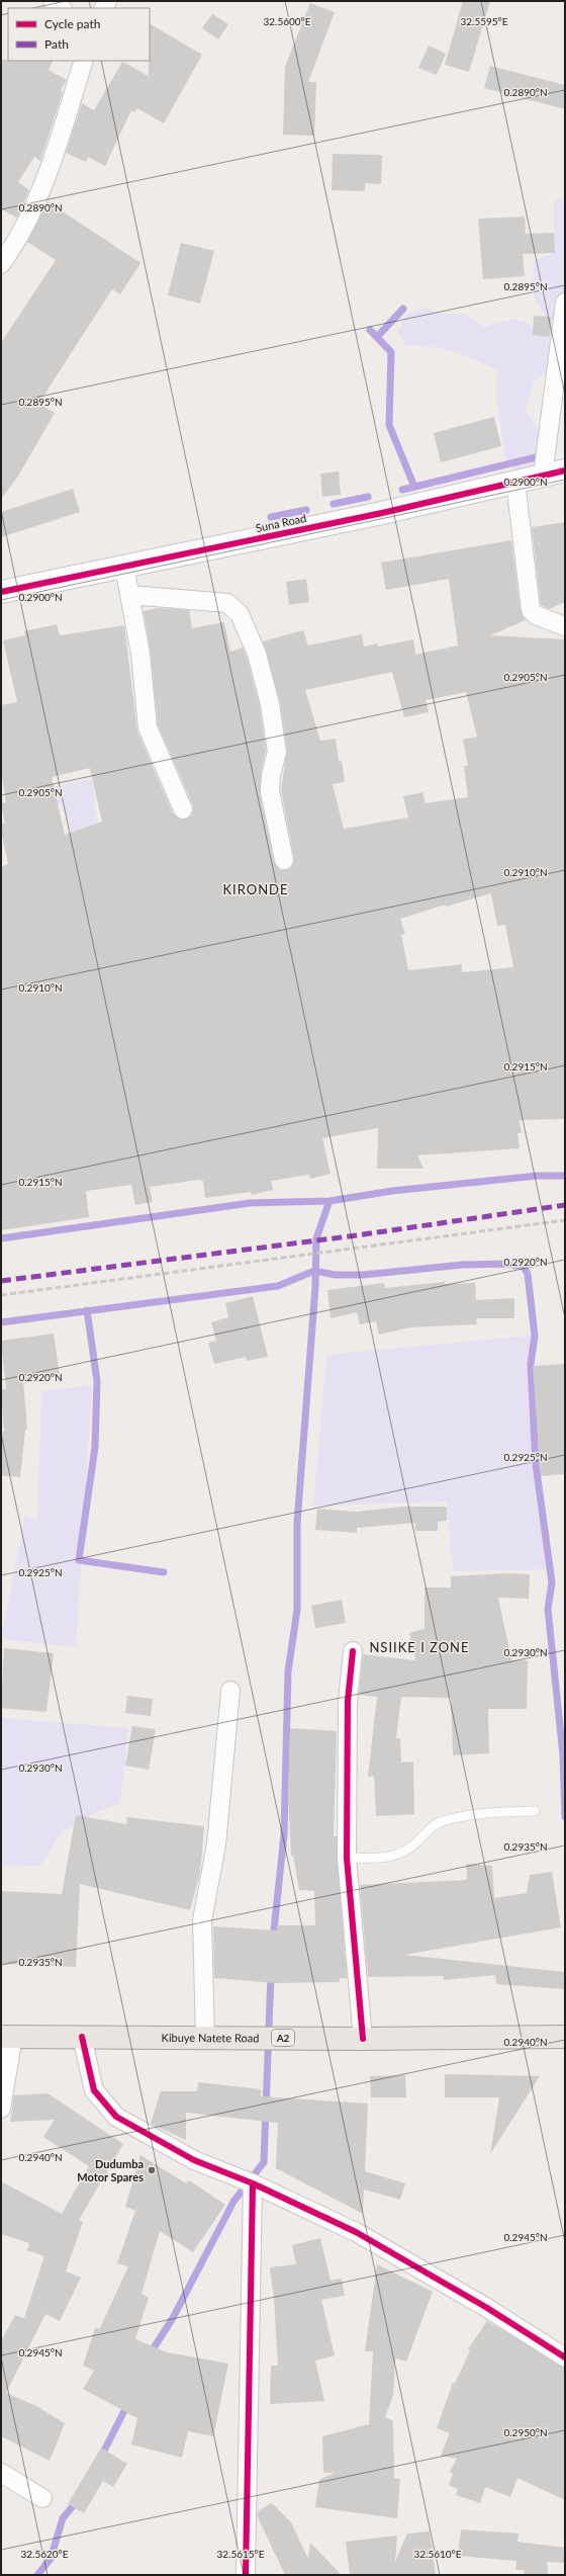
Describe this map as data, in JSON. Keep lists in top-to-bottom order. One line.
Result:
{"streets":{"main road":["Kibuye Natete Road","A2"],"street":["Suna Road"]},"districts":["KIRONDE","NSIIKE I ZONE"],"places":["Dudumba Motor Spares"],"legend":["Cycle path","Path"],"coordinates":["32.5600°E","32.5595°E","0.2890°N","0.2895°N","0.2900°N","0.2905°N","0.2910°N","0.2915°N","0.2920°N","0.2925°N","0.2930°N","0.2935°N","0.2940°N","0.2945°N","0.2950°N","32.5620°E","32.5615°E","32.5610°E"]}
